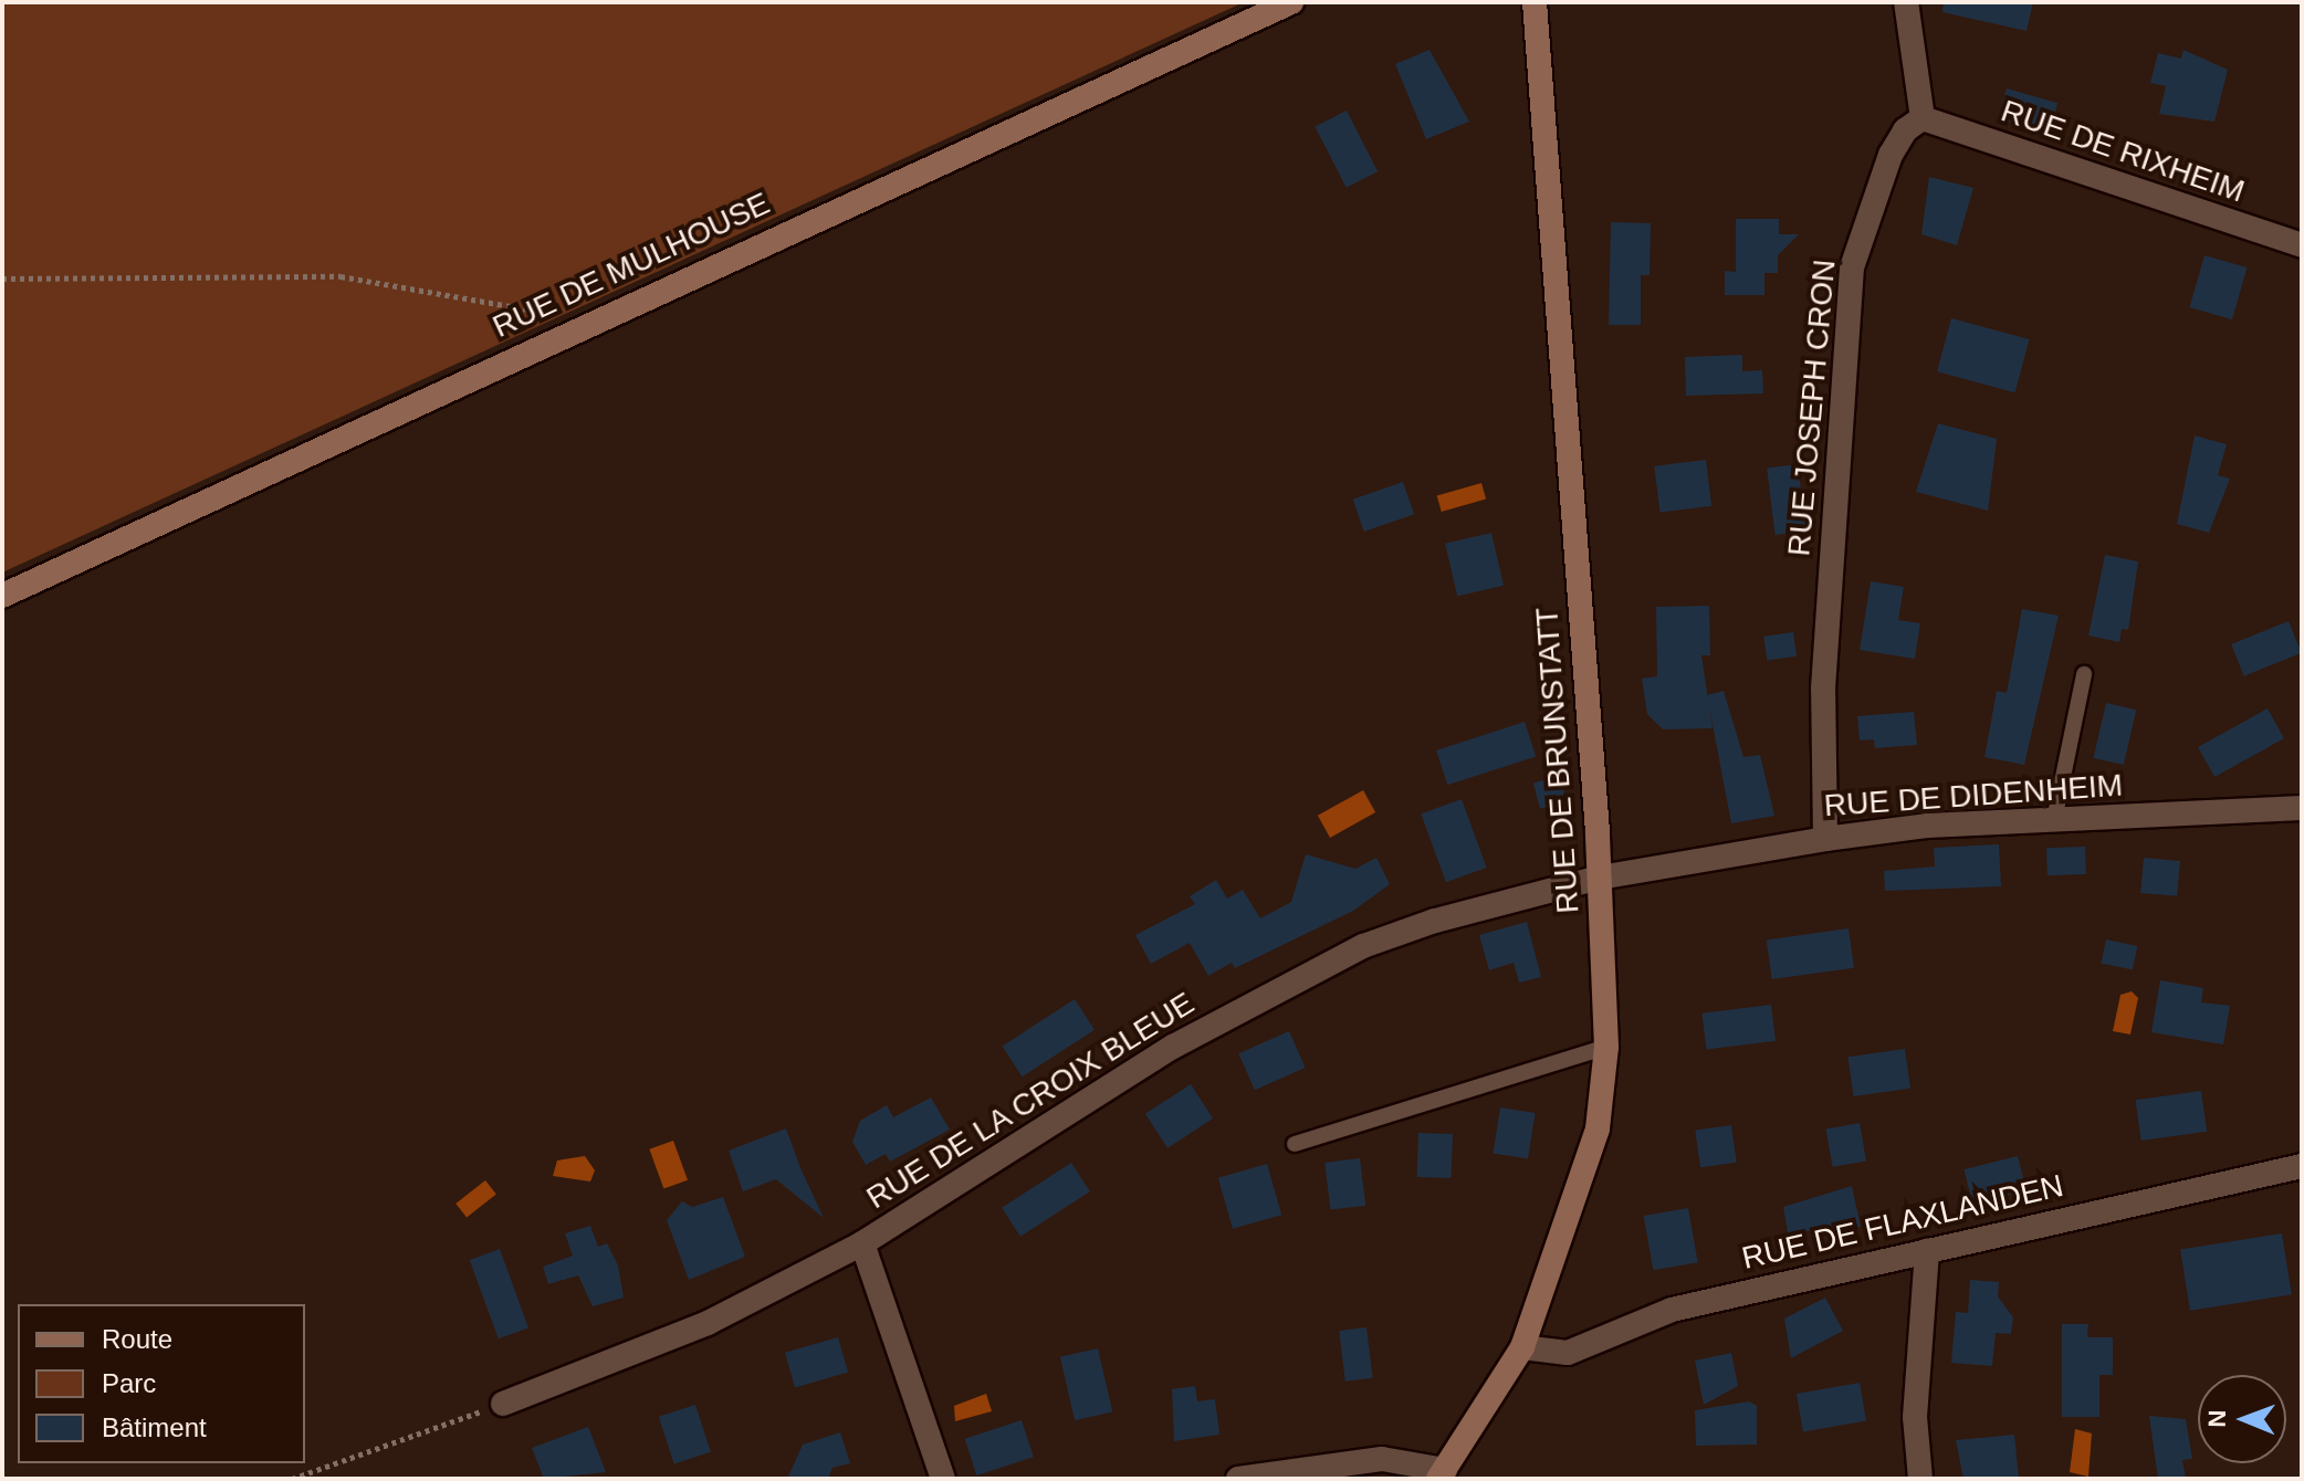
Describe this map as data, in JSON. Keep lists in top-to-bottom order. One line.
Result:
{"streets":{"main road":["RUE DE MULHOUSE","RUE DE BRUNSTATT"],"street":["RUE DE RIXHEIM","RUE JOSEPH CRON","RUE DE DIDENHEIM","RUE DE LA CROIX BLEUE","RUE DE FLAXLANDEN"]},"crossings":[["RUE DE RIXHEIM","RUE JOSEPH CRON"],["RUE JOSEPH CRON","RUE DE DIDENHEIM"],["RUE DE BRUNSTATT","RUE DE DIDENHEIM"],["RUE DE BRUNSTATT","RUE DE LA CROIX BLEUE"],["RUE DE BRUNSTATT","RUE DE FLAXLANDEN"],["RUE DE DIDENHEIM","RUE DE LA CROIX BLEUE"]],"legend":["Route","Parc","Bâtiment"],"north":"left"}
